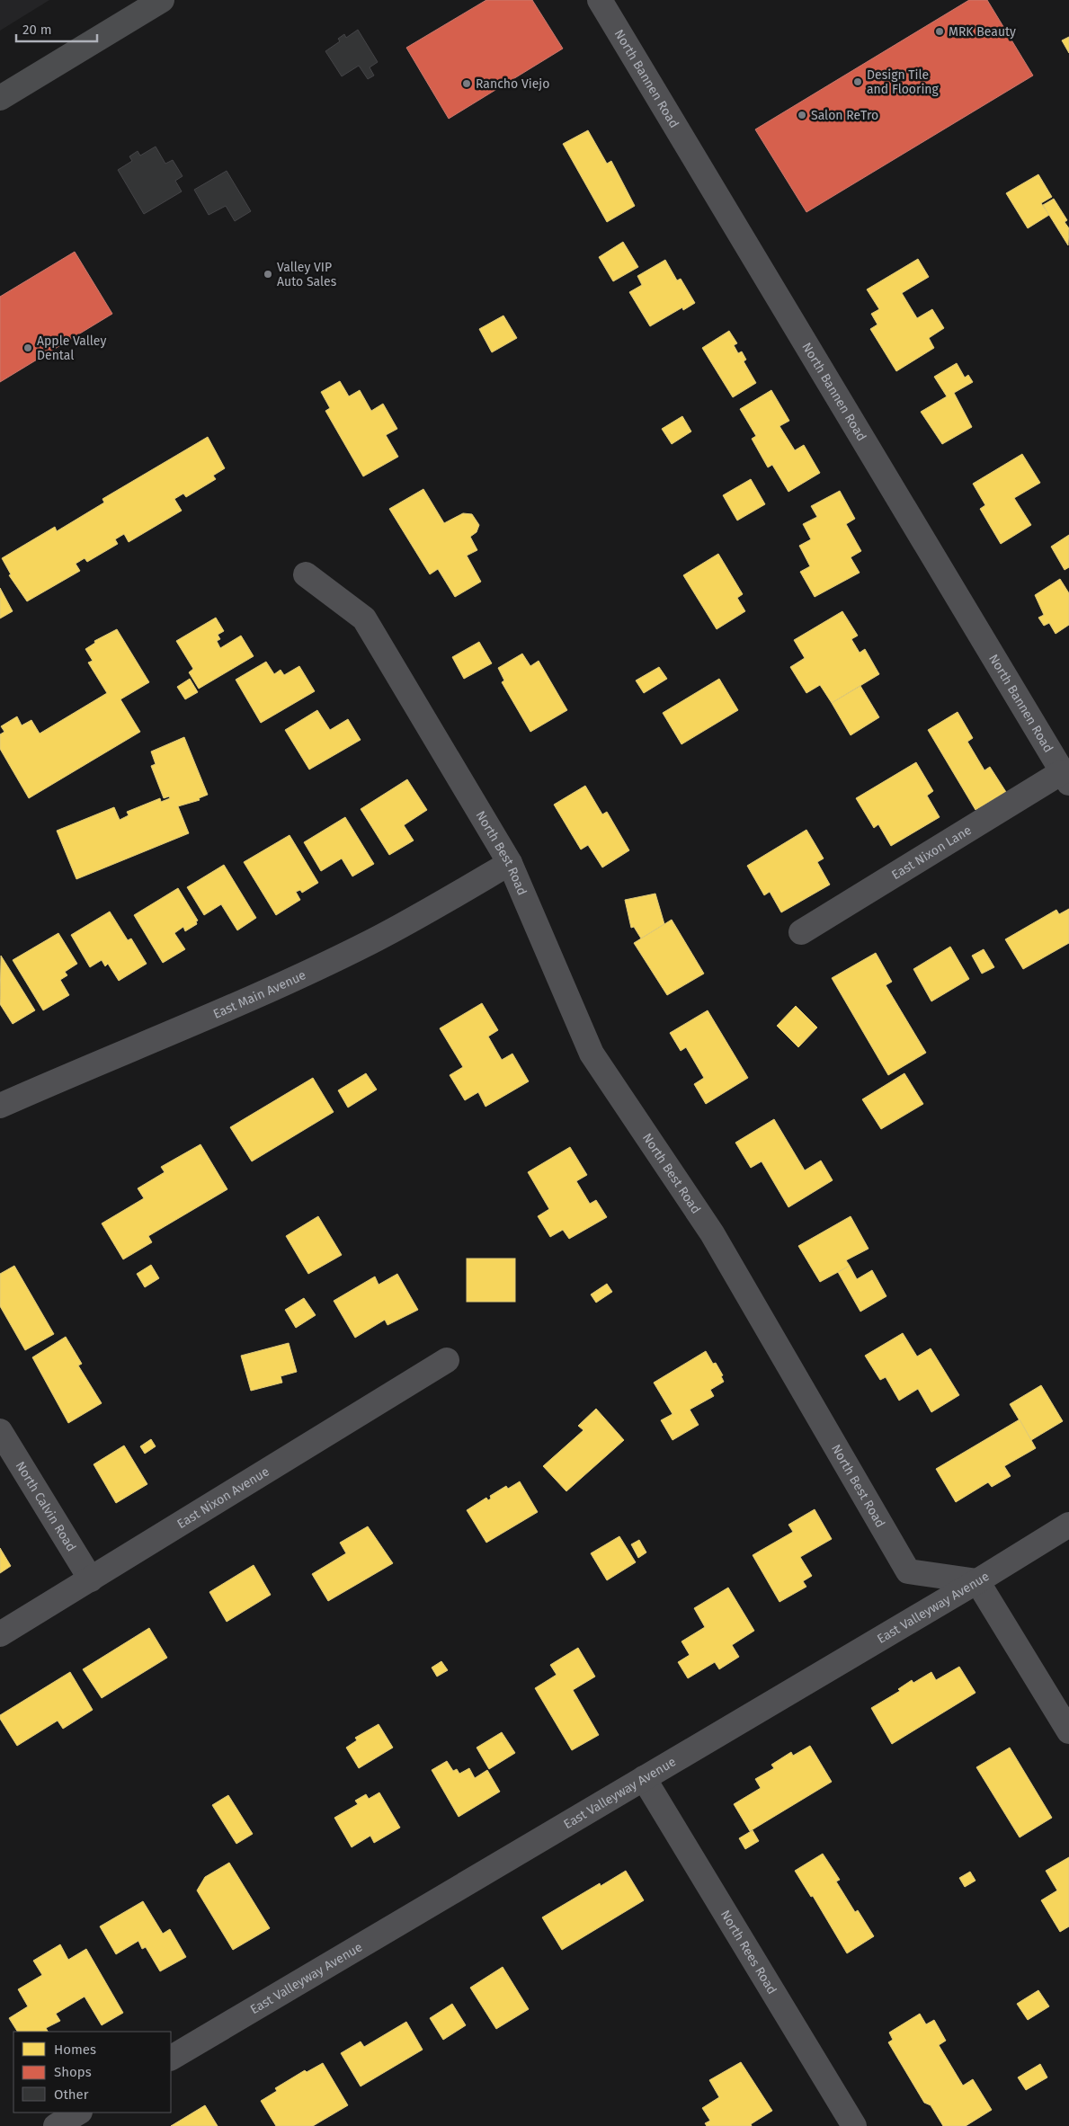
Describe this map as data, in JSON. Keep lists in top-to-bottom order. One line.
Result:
{"streets":{"street":["North Bannen Road","East Nixon Lane","North Best Road","East Main Avenue","East Nixon Avenue","North Calvin Road","East Valleyway Avenue","North Rees Road"]},"crossings":[["North Bannen Road","East Nixon Lane"],["North Best Road","East Main Avenue"],["North Best Road","East Valleyway Avenue"],["East Nixon Avenue","North Calvin Road"],["East Valleyway Avenue","North Rees Road"]],"places":["MRK Beauty","Design Tile and Flooring","Rancho Viejo","Salon ReTro","Valley VIP Auto Sales","Apple Valley Dental"],"legend":["Homes","Shops","Other"],"scale_bar":"20 m"}
